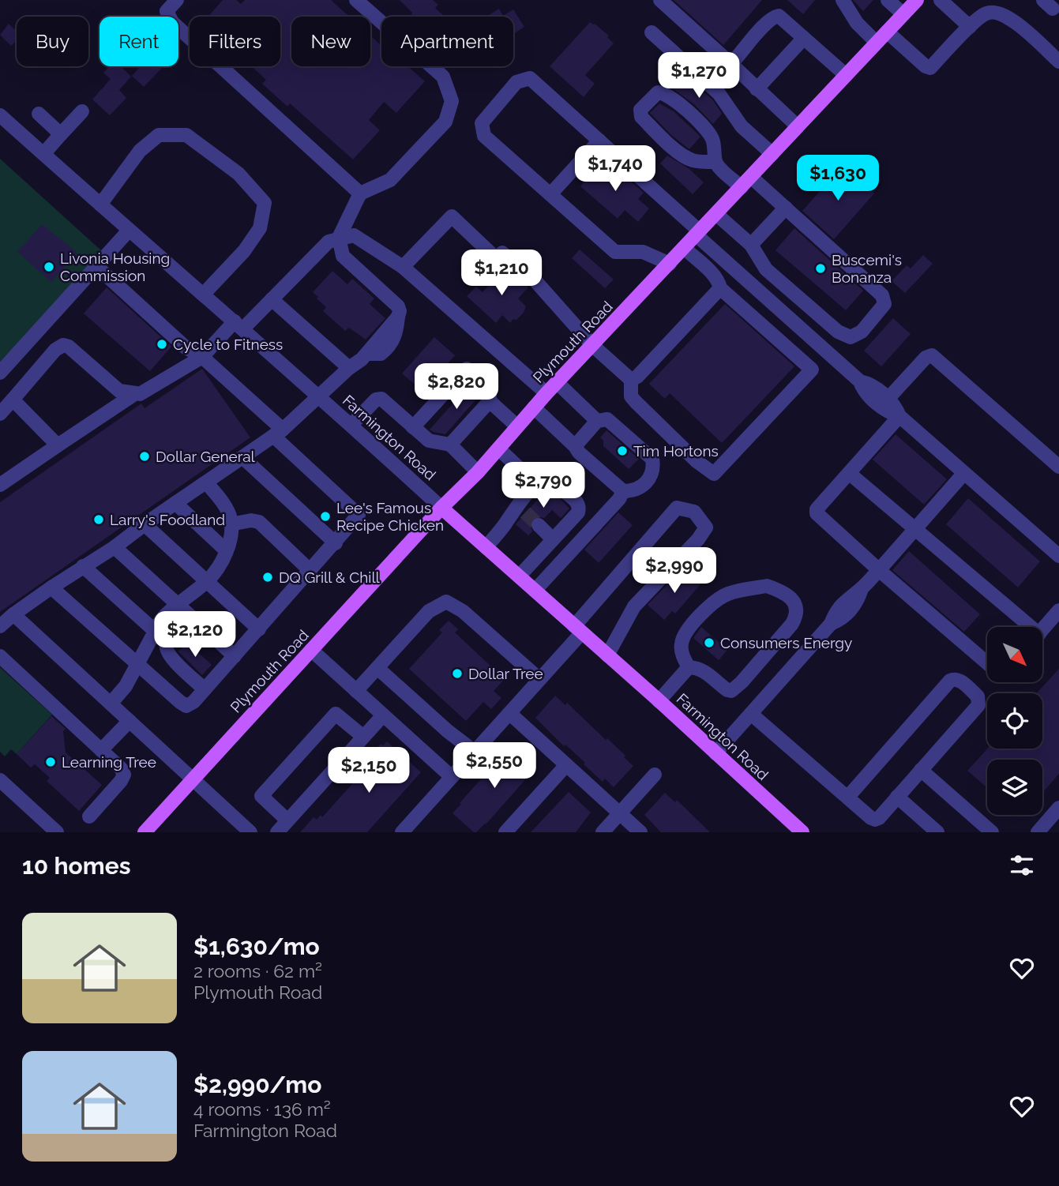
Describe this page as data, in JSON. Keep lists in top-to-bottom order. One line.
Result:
{"streets":{"main road":["Plymouth Road","Farmington Road"]},"crossings":[["Plymouth Road","Farmington Road"]],"places":["Livonia Housing Commission","Buscemi's Bonanza","Cycle to Fitness","Tim Hortons","Dollar General","Lee's Famous Recipe Chicken","Larry's Foodland","DQ Grill & Chill","Consumers Energy","Dollar Tree","Learning Tree"],"north":"bottom right","page":{"chip":["Buy","Rent","Filters","New","Apartment"],"price":["$1,270","$1,740","$1,630","$1,210","$2,820","$2,790","$2,990","$2,120","$2,550","$2,150"],"heading":"10 homes","list":[{"name":"$1,630/mo","note":"2 rooms · 62 m² · Plymouth Road"},{"name":"$2,990/mo","note":"4 rooms · 136 m² · Farmington Road"}]}}
